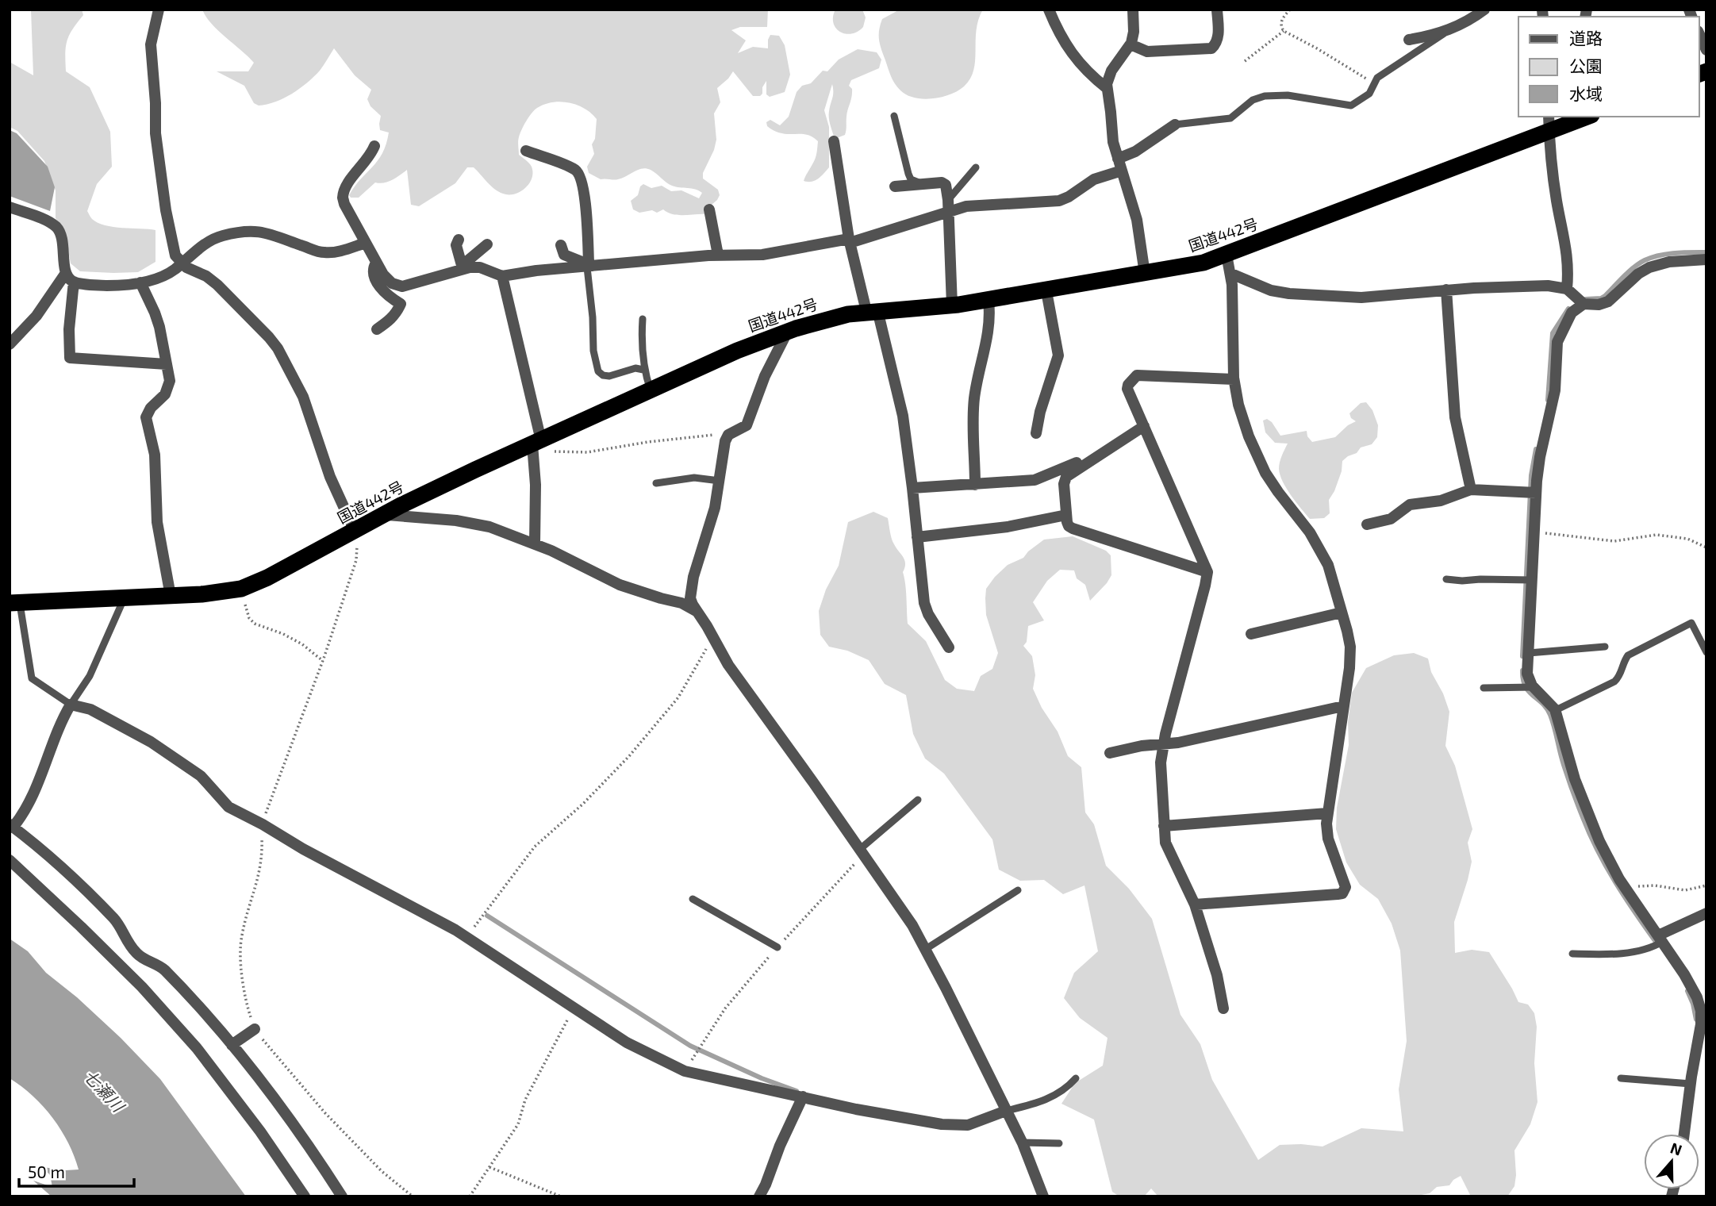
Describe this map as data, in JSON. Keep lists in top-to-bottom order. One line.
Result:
{"streets":{"highway":["国道442号"]},"water":["七瀬川"],"legend":["道路","公園","水域"],"scale_bar":"50 m","north":"top"}
